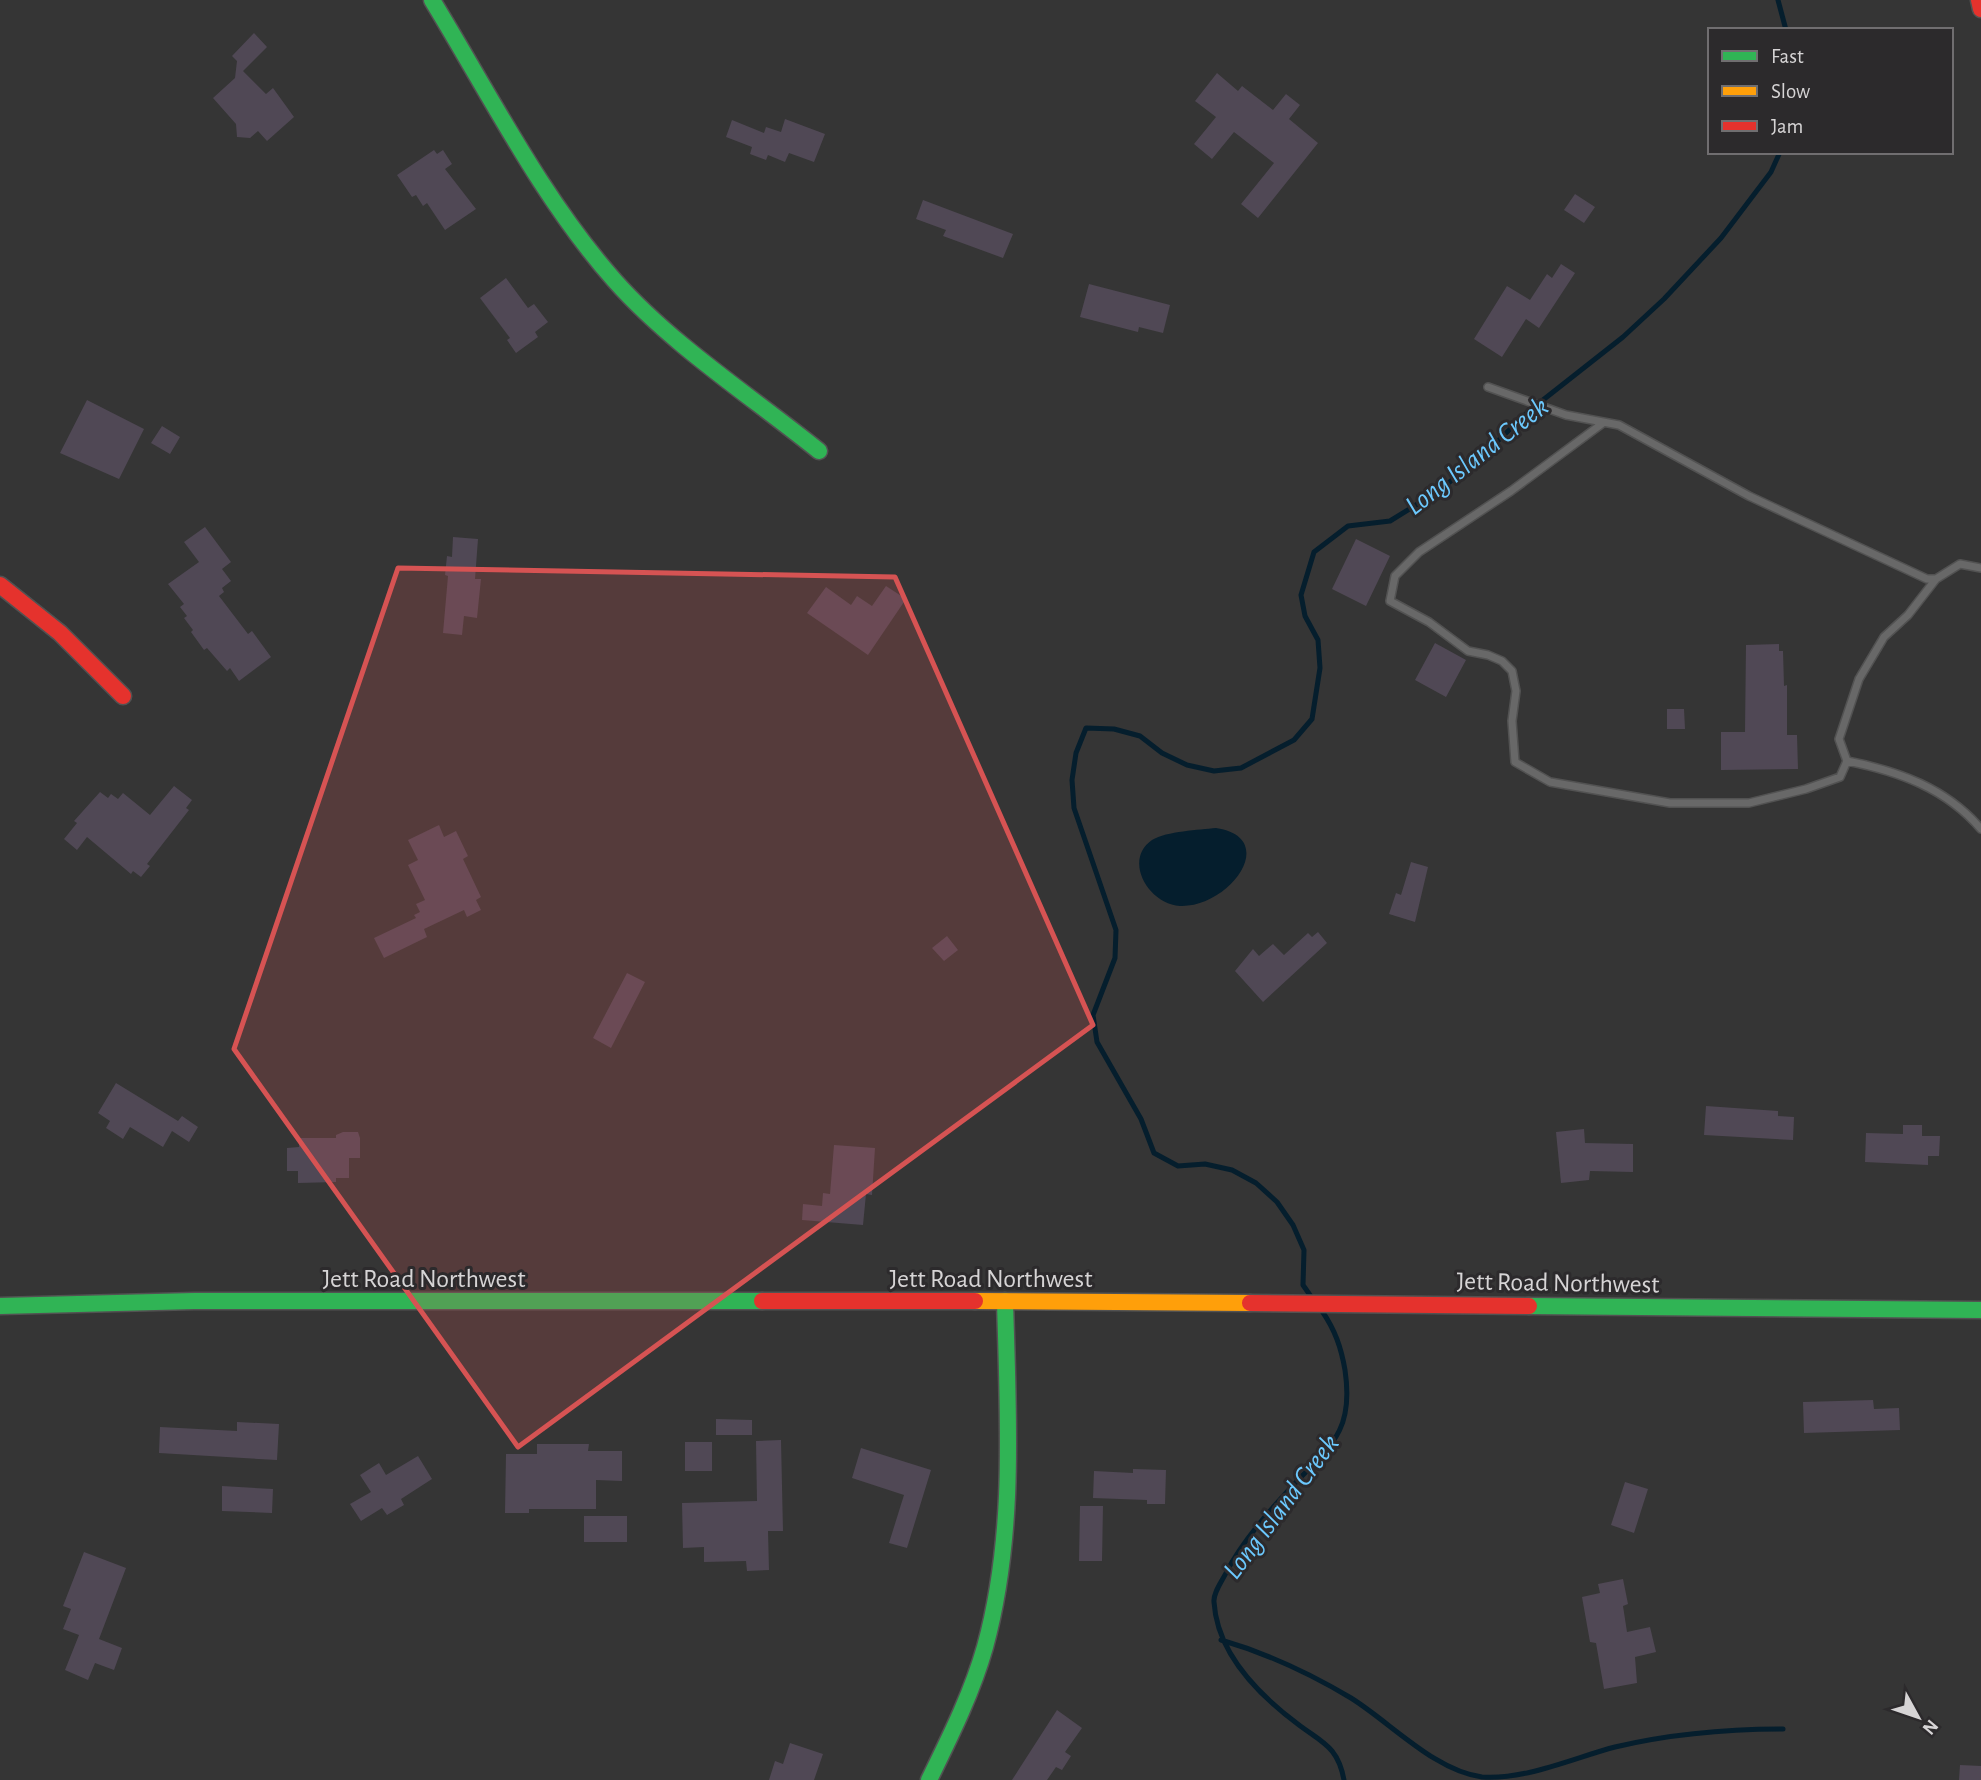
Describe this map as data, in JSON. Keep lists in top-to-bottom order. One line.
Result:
{"streets":{"street":["Jett Road Northwest"]},"water":["Long Island Creek"],"legend":["Fast","Slow","Jam"],"north":"bottom right"}
